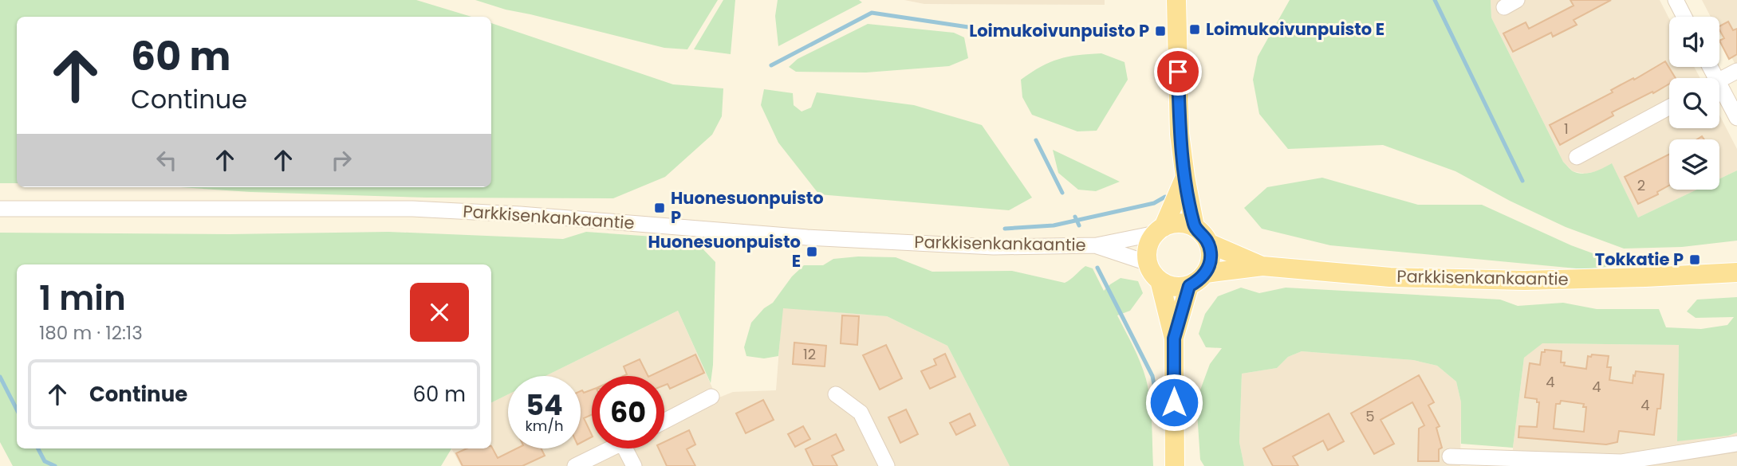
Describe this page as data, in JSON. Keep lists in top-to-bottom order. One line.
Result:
{"streets":{"main road":["Parkkisenkankaantie"]},"places":{"transit":["Loimukoivunpuisto E","Loimukoivunpuisto P","Huonesuonpuisto P","Huonesuonpuisto E","Tokkatie P"]},"house_numbers":["1","2","12","4","4","4","5"],"page":{"turn":["60 m","Continue"],"heading":["1 min","180 m · 12:13"],"list":[{"name":"Continue","value":"60 m"}],"speed":"54 km/h","limit":"60"}}
